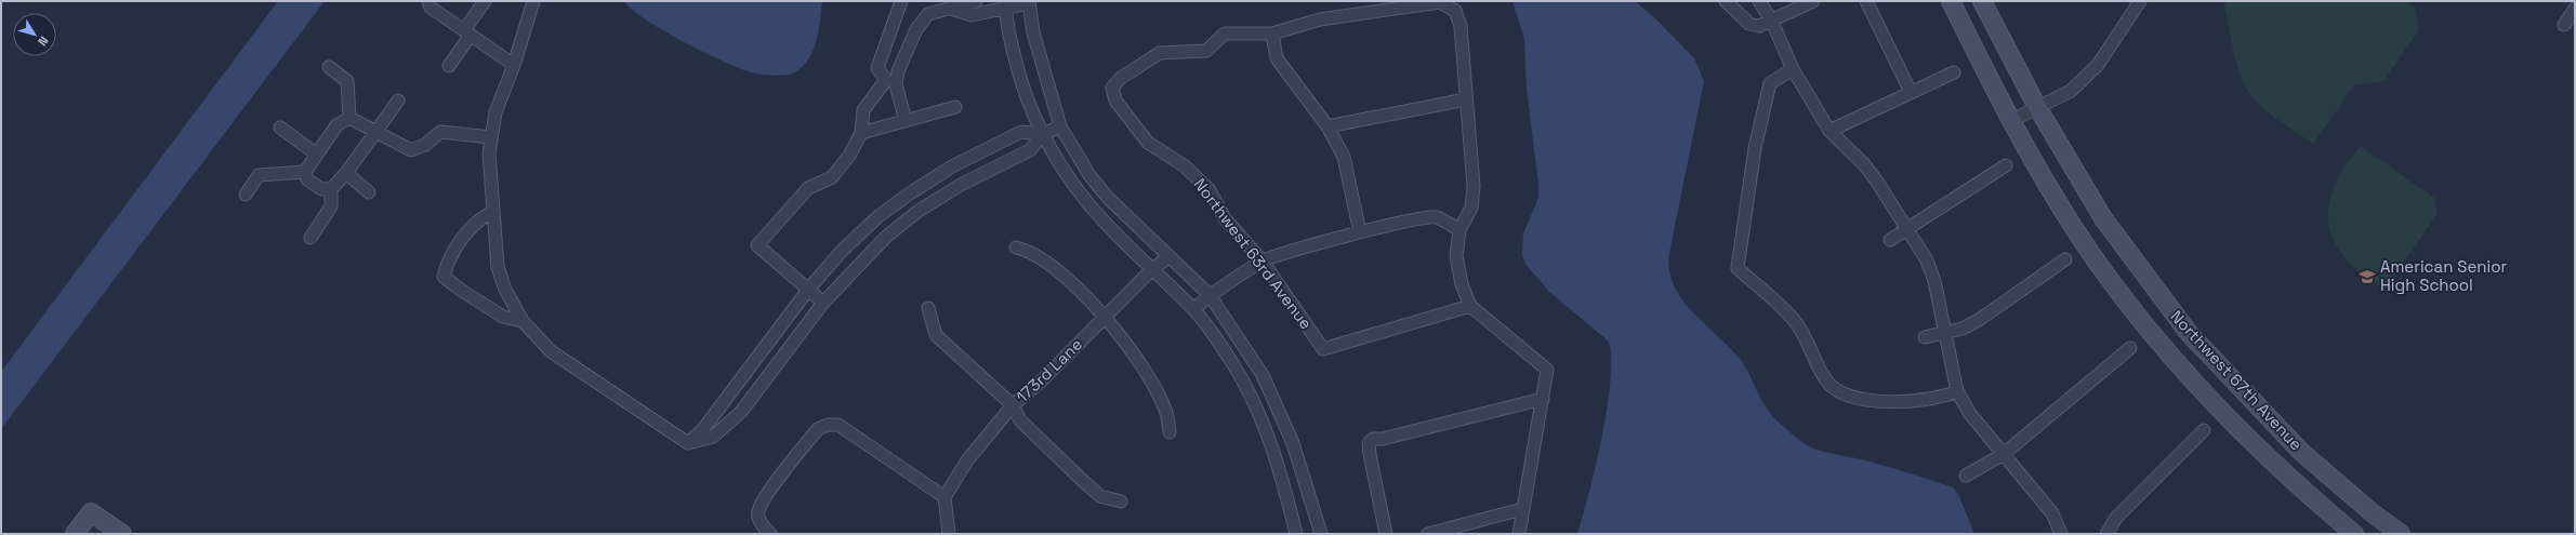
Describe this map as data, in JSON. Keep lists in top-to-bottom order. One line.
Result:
{"streets":{"main road":["Northwest 67th Avenue"],"street":["Northwest 63rd Avenue","173rd Lane"]},"places":{"school or university":["American Senior High School"]},"north":"bottom right"}
